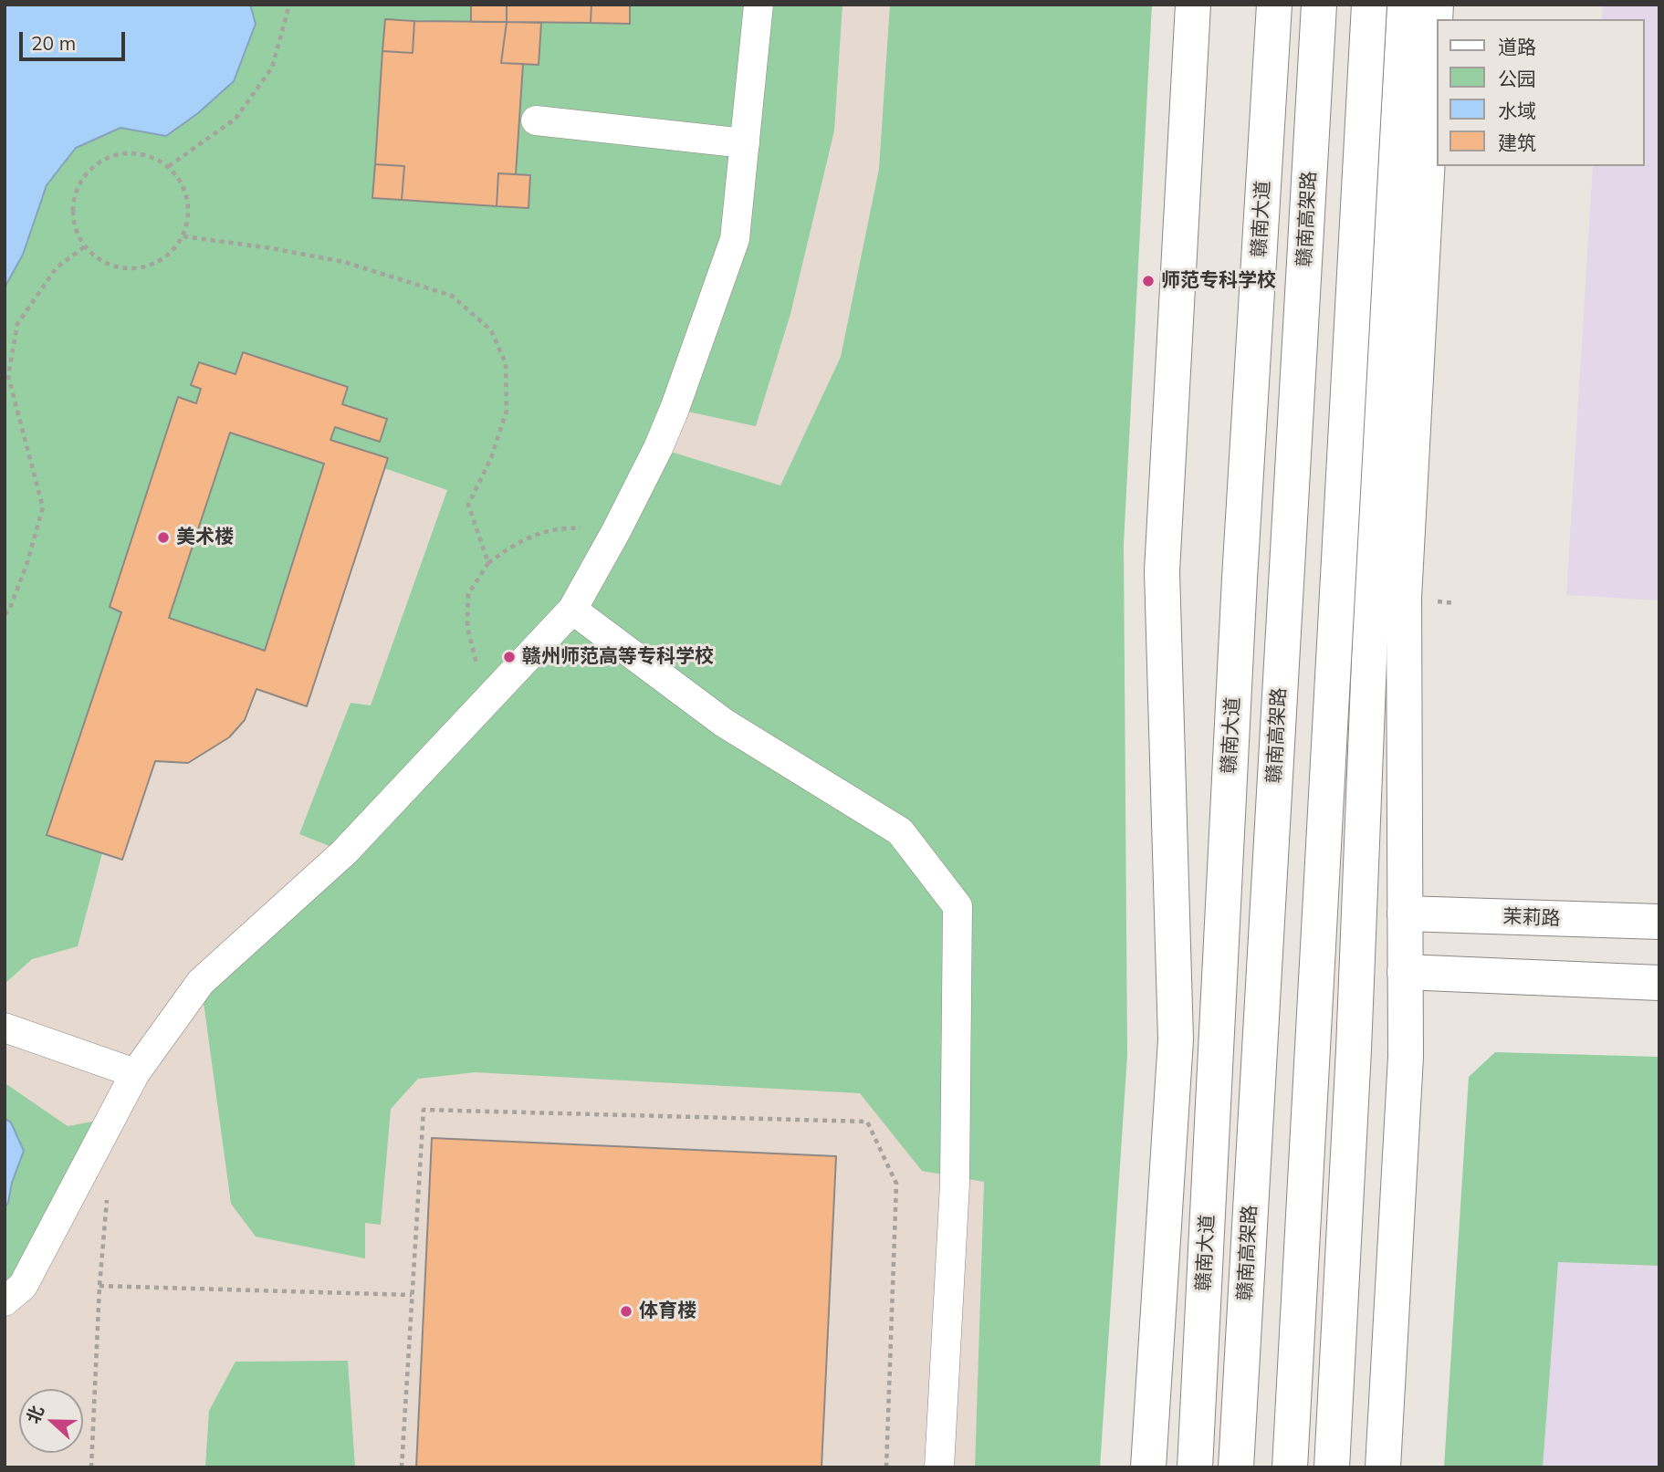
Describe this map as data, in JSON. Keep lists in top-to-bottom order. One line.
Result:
{"streets":{"main road":["赣南大道","赣南高架路","茉莉路"]},"places":["师范专科学校","美术楼","赣州师范高等专科学校","体育楼"],"legend":["道路","公园","水域","建筑"],"scale_bar":"20 m","north":"left"}
